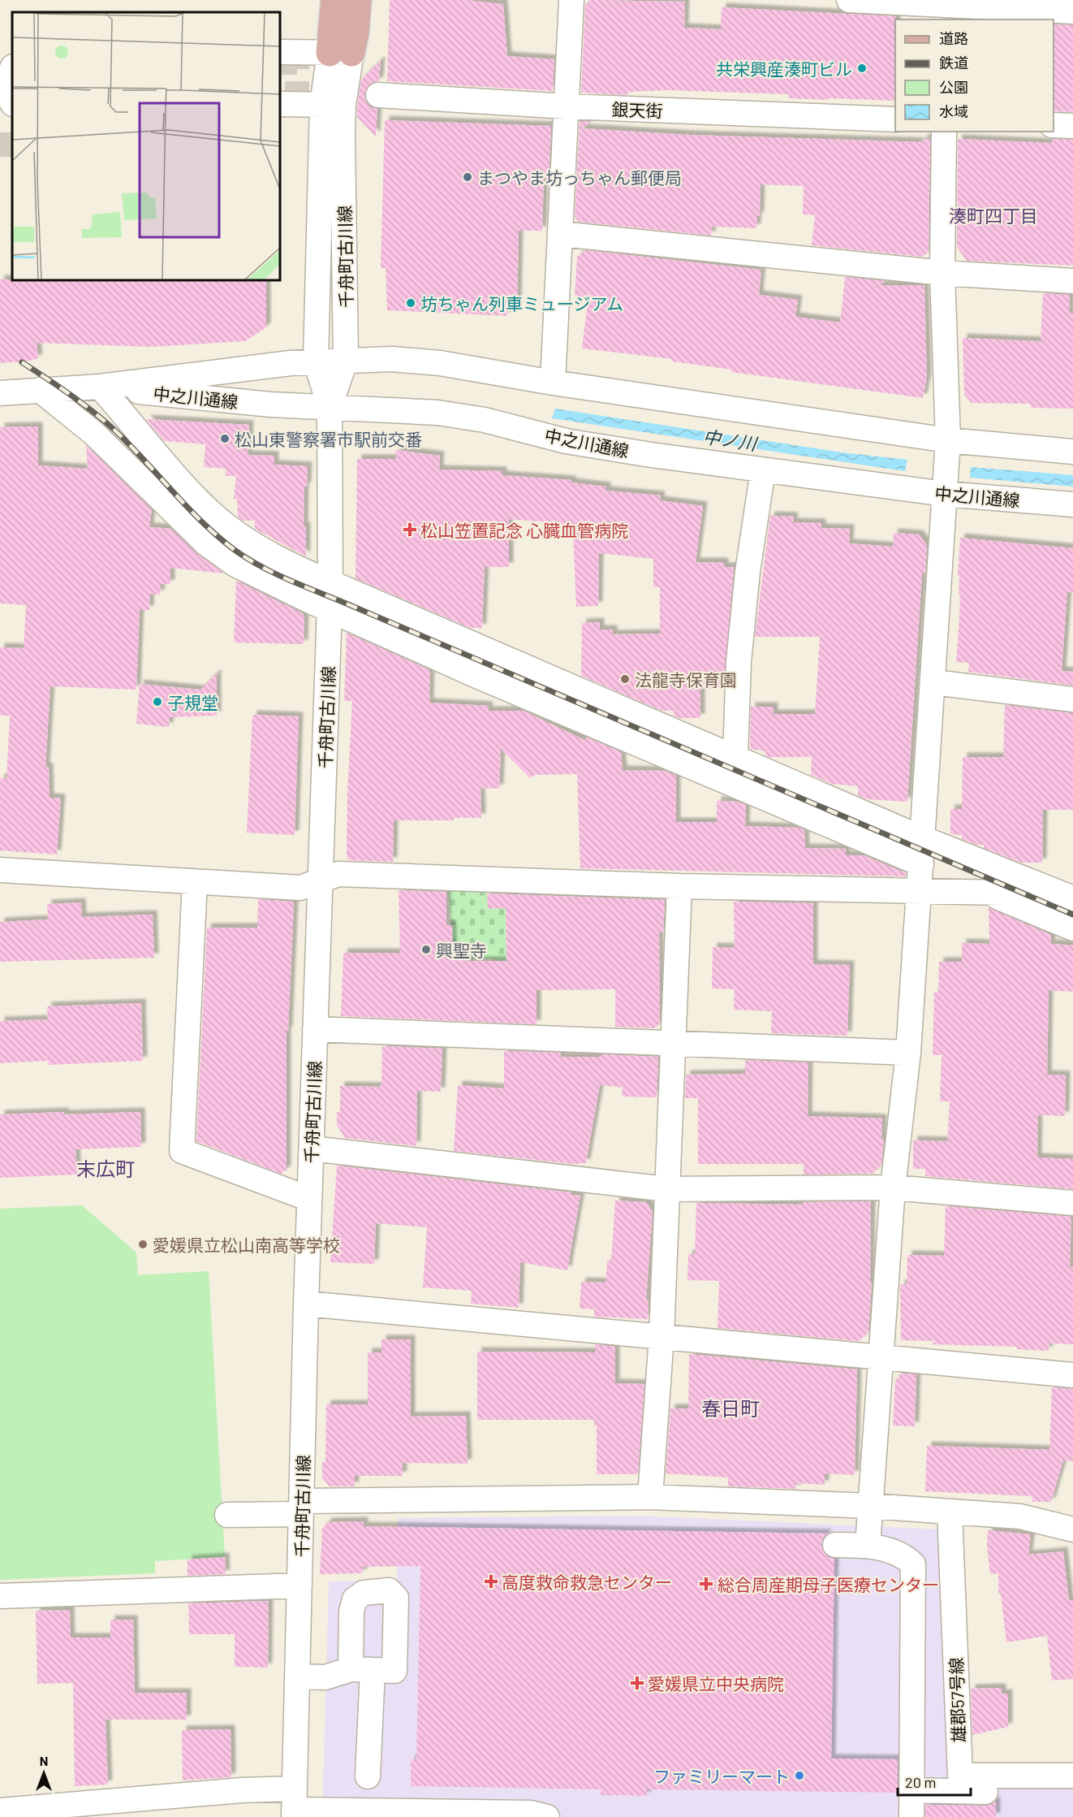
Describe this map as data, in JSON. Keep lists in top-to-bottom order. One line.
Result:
{"streets":{"street":["銀天街","千舟町古川線","中之川通線","雄郡57号線"]},"crossings":[["千舟町古川線","中之川通線"]],"districts":["湊町四丁目","末広町","春日町"],"water":["中ノ川"],"places":{"other":["共栄興産湊町ビル","まつやま坊っちゃん郵便局","坊ちゃん列車ミュージアム","松山東警察署市駅前交番","法龍寺保育園","子規堂","興聖寺","愛媛県立松山南高等学校","ファミリーマート"],"health":["松山笠置記念 心臓血管病院","高度救命救急センター","総合周産期母子医療センター","愛媛県立中央病院"]},"legend":["道路","鉄道","公園","水域"],"scale_bar":"20 m","north":"top"}
